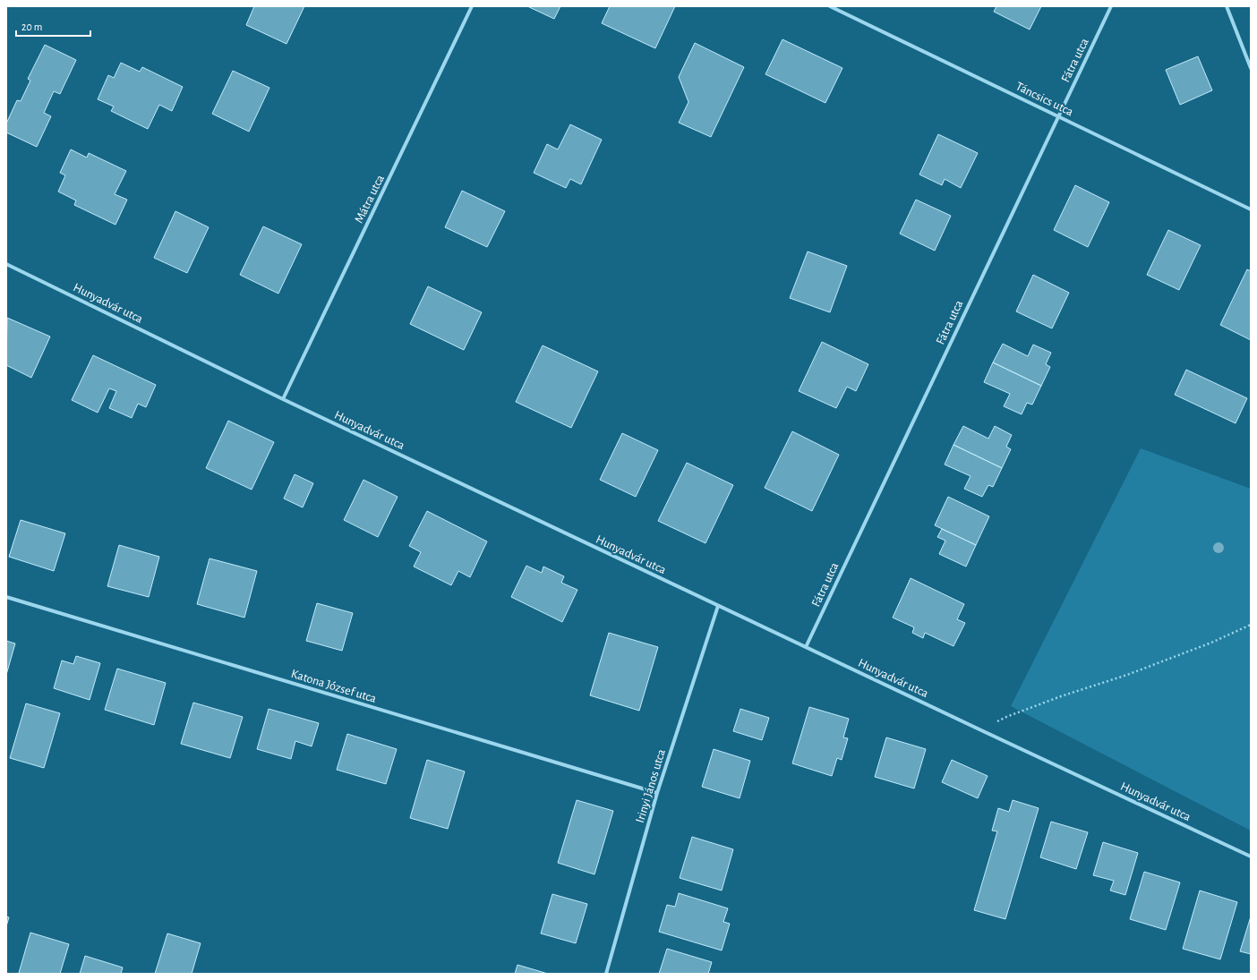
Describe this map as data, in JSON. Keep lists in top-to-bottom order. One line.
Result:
{"streets":{"street":["Fátra utca","Táncsics utca","Mátra utca","Hunyadvár utca","Katona József utca","Irinyi János utca"]},"crossings":[["Fátra utca","Táncsics utca"],["Fátra utca","Hunyadvár utca"],["Mátra utca","Hunyadvár utca"],["Hunyadvár utca","Irinyi János utca"],["Katona József utca","Irinyi János utca"]],"scale_bar":"20 m"}
